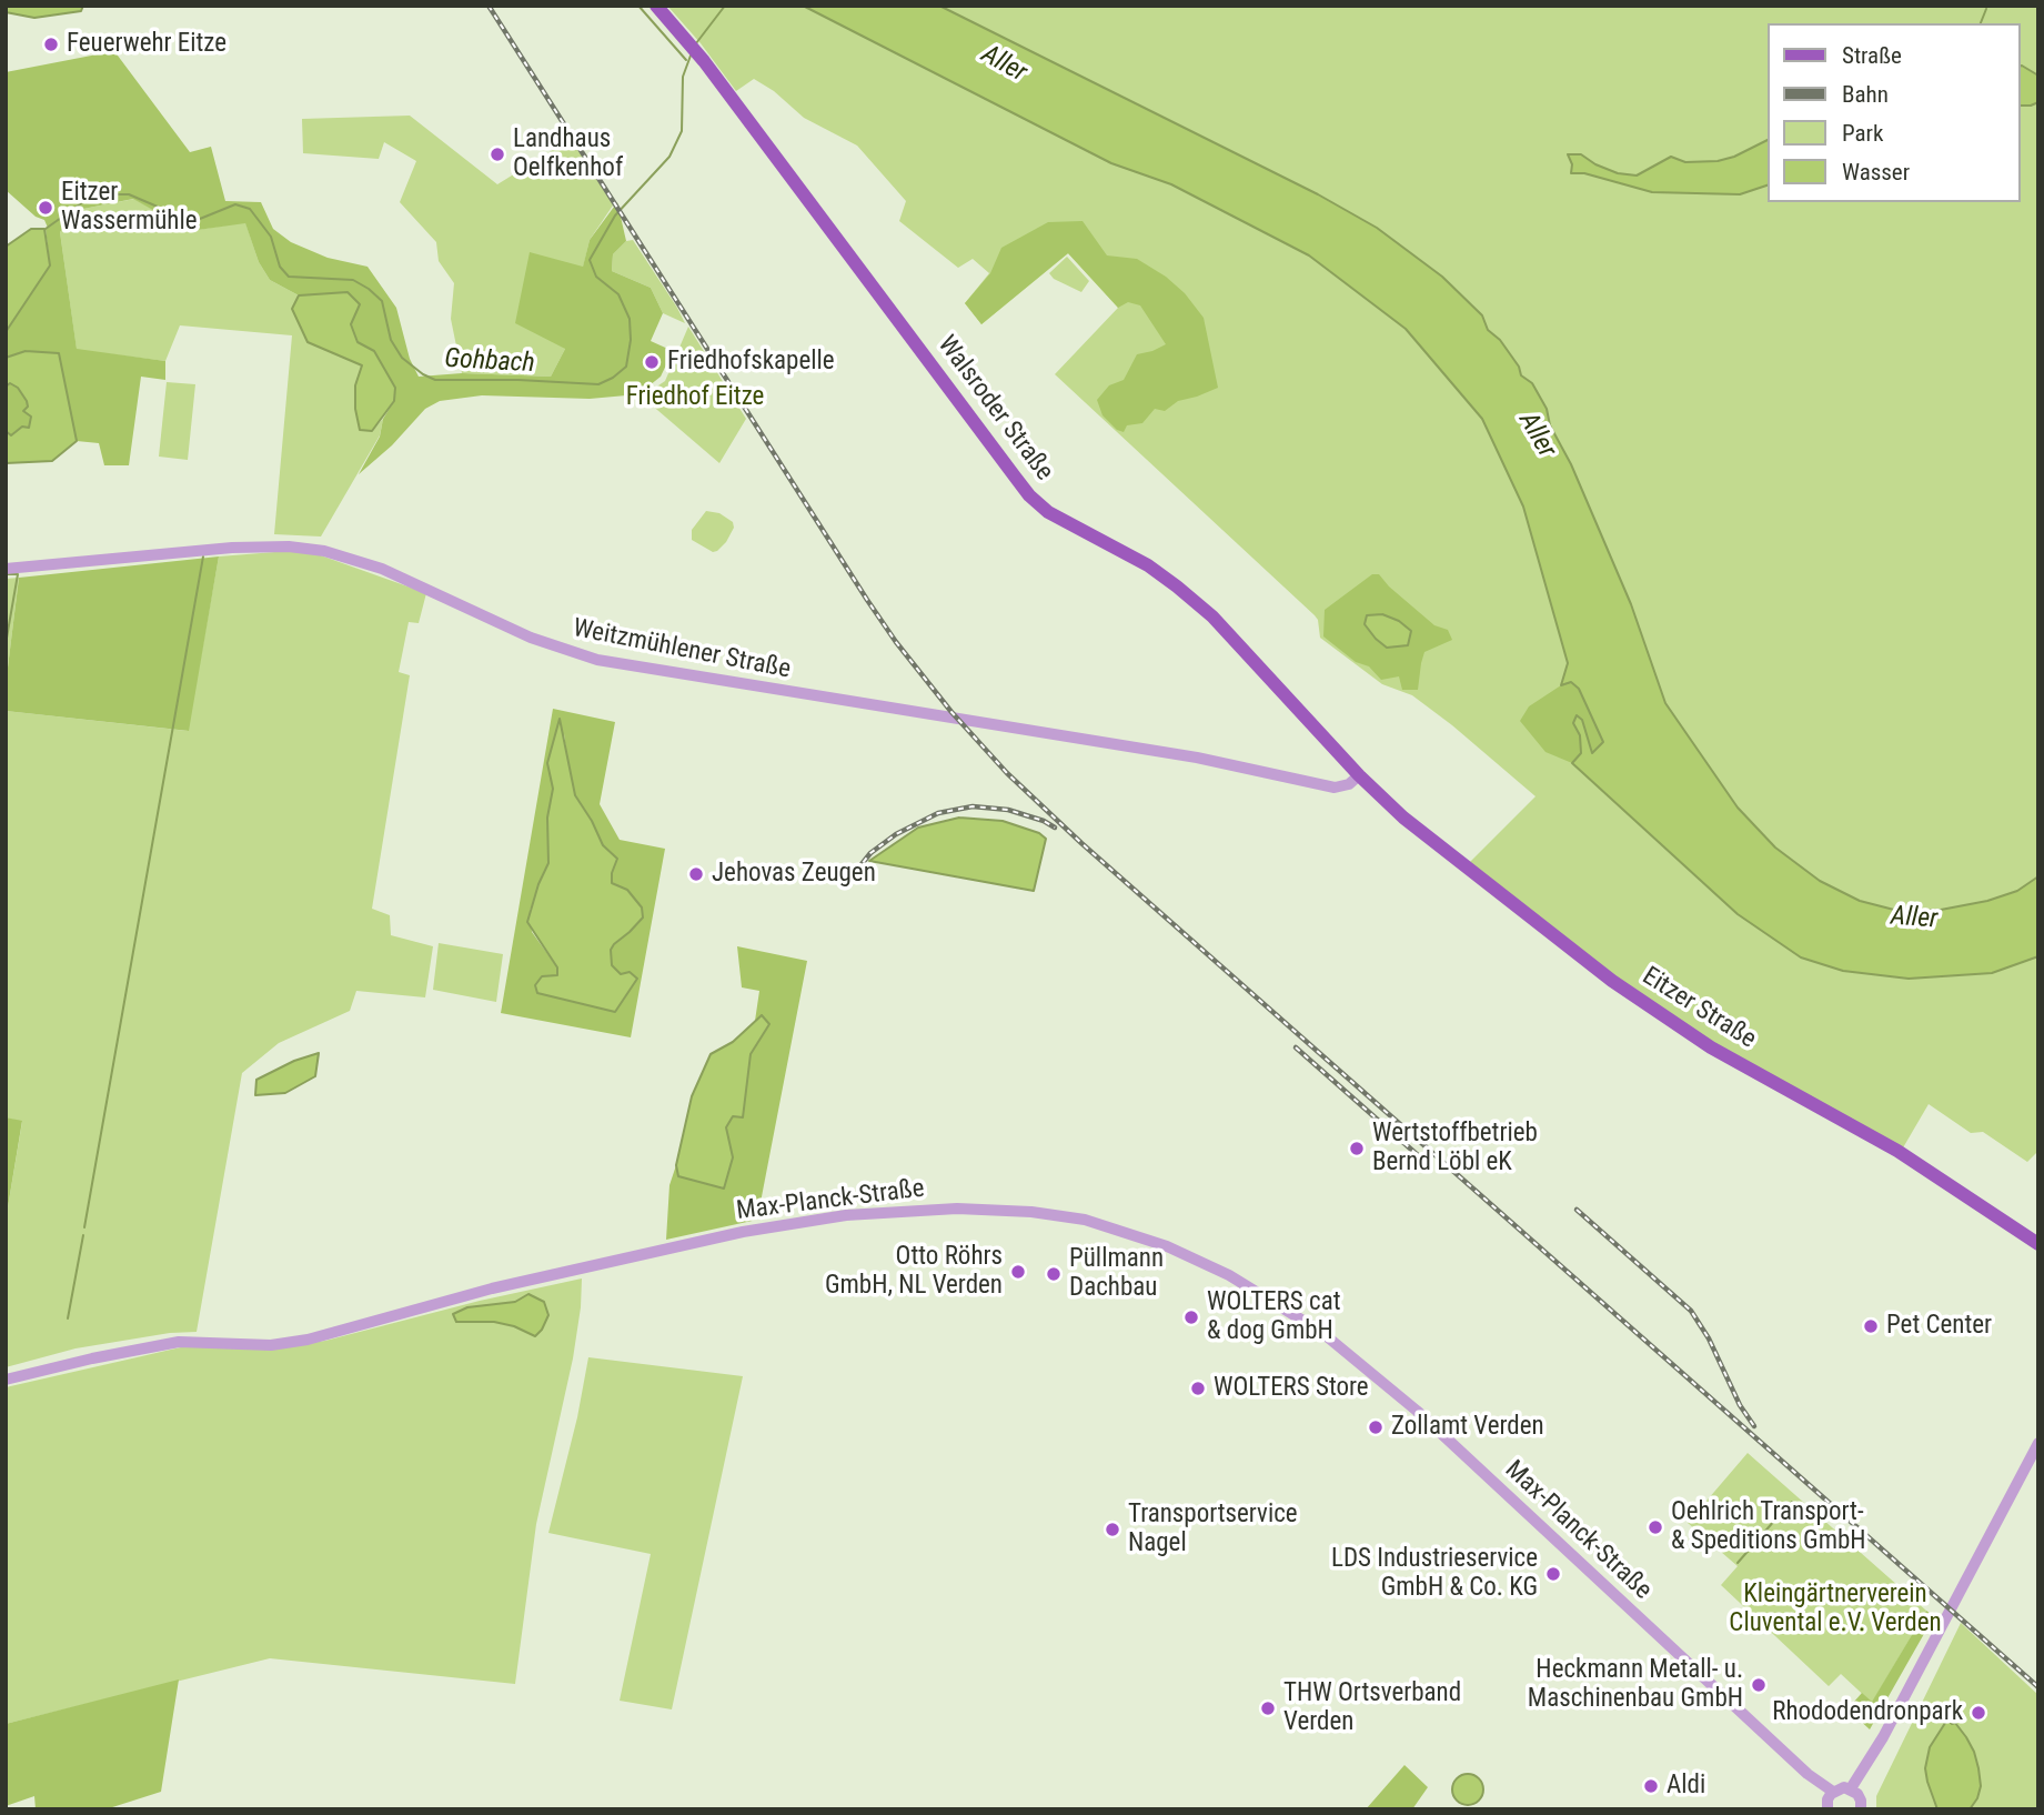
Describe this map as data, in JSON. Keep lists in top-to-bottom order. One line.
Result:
{"streets":{"main road":["Walsroder Straße","Eitzer Straße"],"street":["Weitzmühlener Straße","Max-Planck-Straße"]},"crossings":[["Walsroder Straße","Weitzmühlener Straße"],["Walsroder Straße","Eitzer Straße"],["Weitzmühlener Straße","Eitzer Straße"]],"water":["Aller","Gohbach"],"parks":["Friedhof Eitze","Kleingärtnerverein Cluvental e.V. Verden"],"places":["Feuerwehr Eitze","Landhaus Oelfkenhof","Eitzer Wassermühle","Friedhofskapelle","Jehovas Zeugen","Wertstoffbetrieb Bernd Löbl eK","Otto Röhrs GmbH, NL Verden","Püllmann Dachbau","WOLTERS cat & dog GmbH","Pet Center","WOLTERS Store","Zollamt Verden","Oehlrich Transport- & Speditions GmbH","Transportservice Nagel","LDS Industrieservice GmbH & Co. KG","Heckmann Metall- u. Maschinenbau GmbH","THW Ortsverband Verden","Rhododendronpark","Aldi"],"legend":["Straße","Bahn","Park","Wasser"]}
